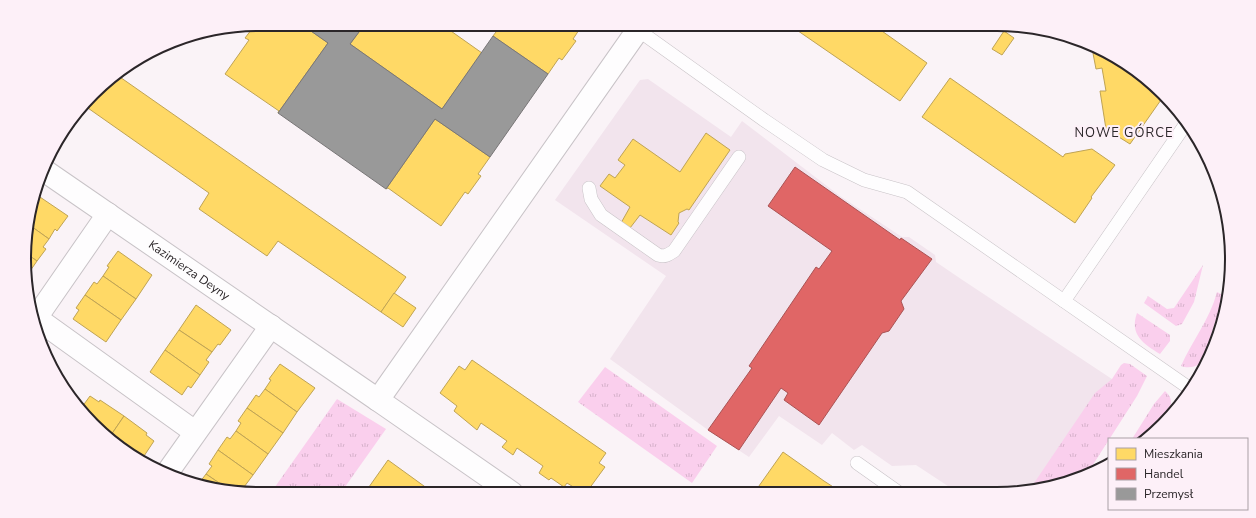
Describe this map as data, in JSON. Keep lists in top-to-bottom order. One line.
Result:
{"streets":{"street":["Kazimierza Deyny"]},"districts":["NOWE GÓRCE"],"legend":["Mieszkania","Handel","Przemysł"]}
